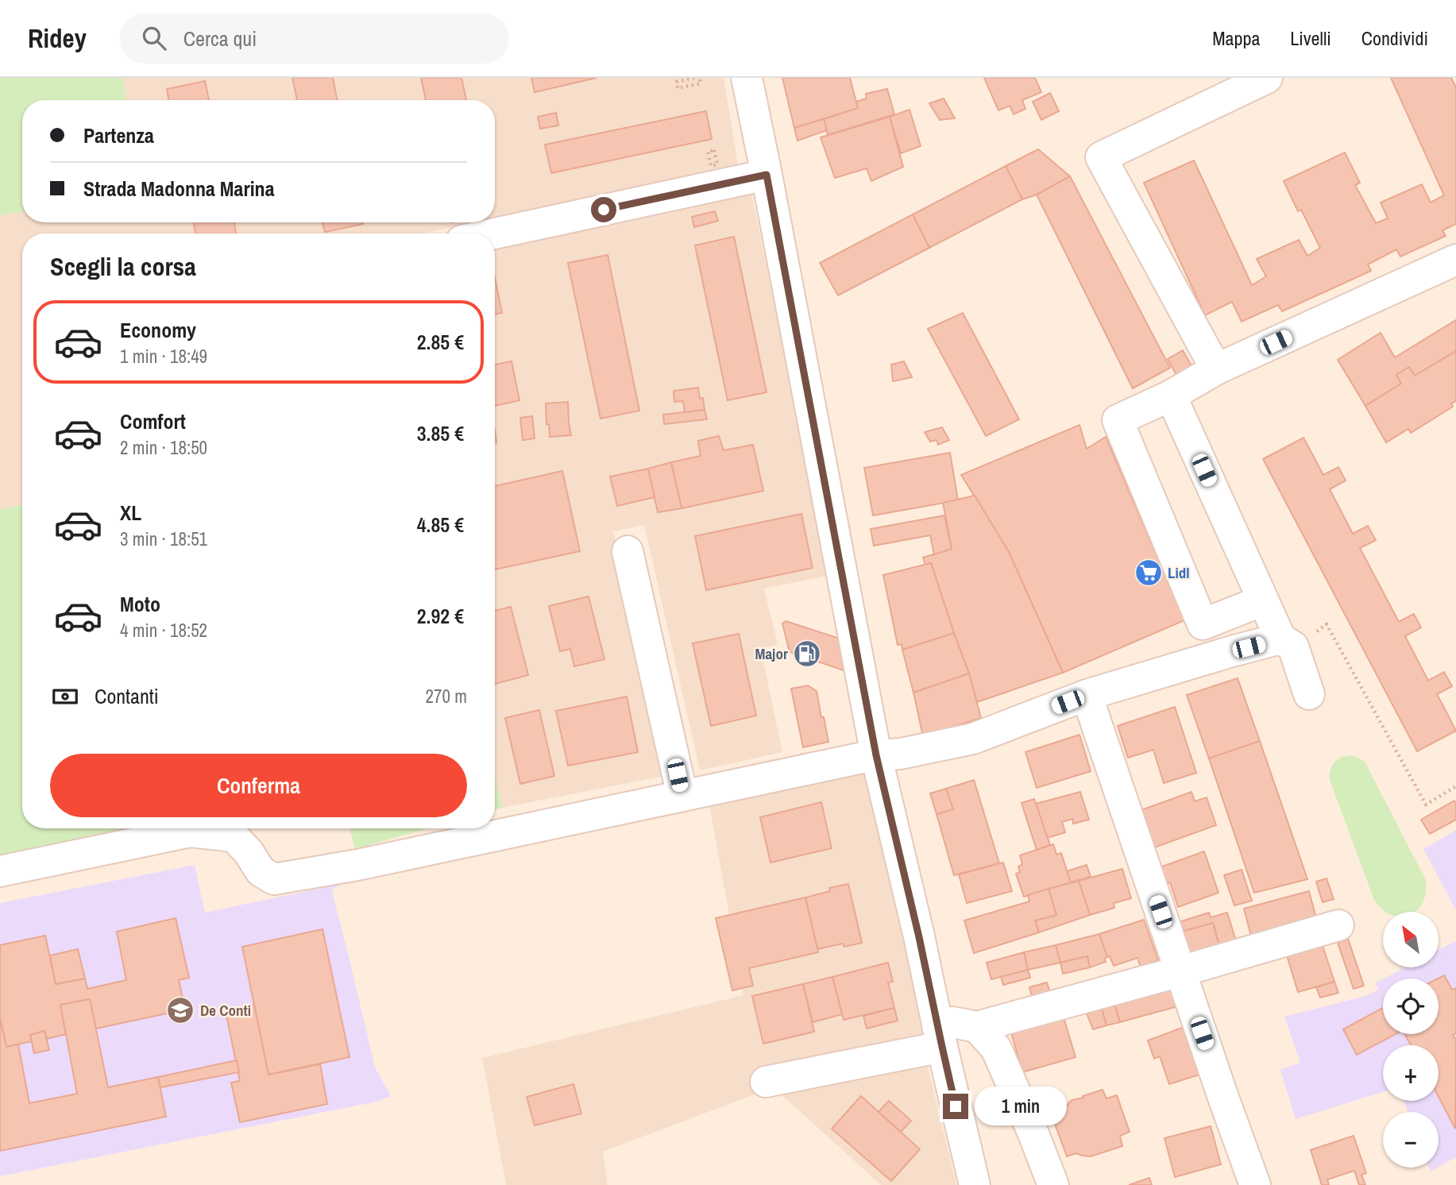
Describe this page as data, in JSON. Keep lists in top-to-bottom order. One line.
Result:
{"places":{"supermarket":["Lidl"],"fuel station":["Major"],"school or university":["De Conti"]},"north":"top left","page":{"header":"Ridey","search":"Cerca qui","nav":["Mappa","Livelli","Condividi"],"banner":["Partenza","Strada Madonna Marina"],"heading":"Scegli la corsa","list":[{"name":"Economy","note":"1 min · 18:49","value":"2.85 €"},{"name":"Comfort","note":"2 min · 18:50","value":"3.85 €"},{"name":"XL","note":"3 min · 18:51","value":"4.85 €"},{"name":"Moto","note":"4 min · 18:52","value":"2.92 €"}],"pay":["Contanti","270 m"],"buttons":"Conferma","map_buttons":["+","−"],"bubble":"1 min"}}
